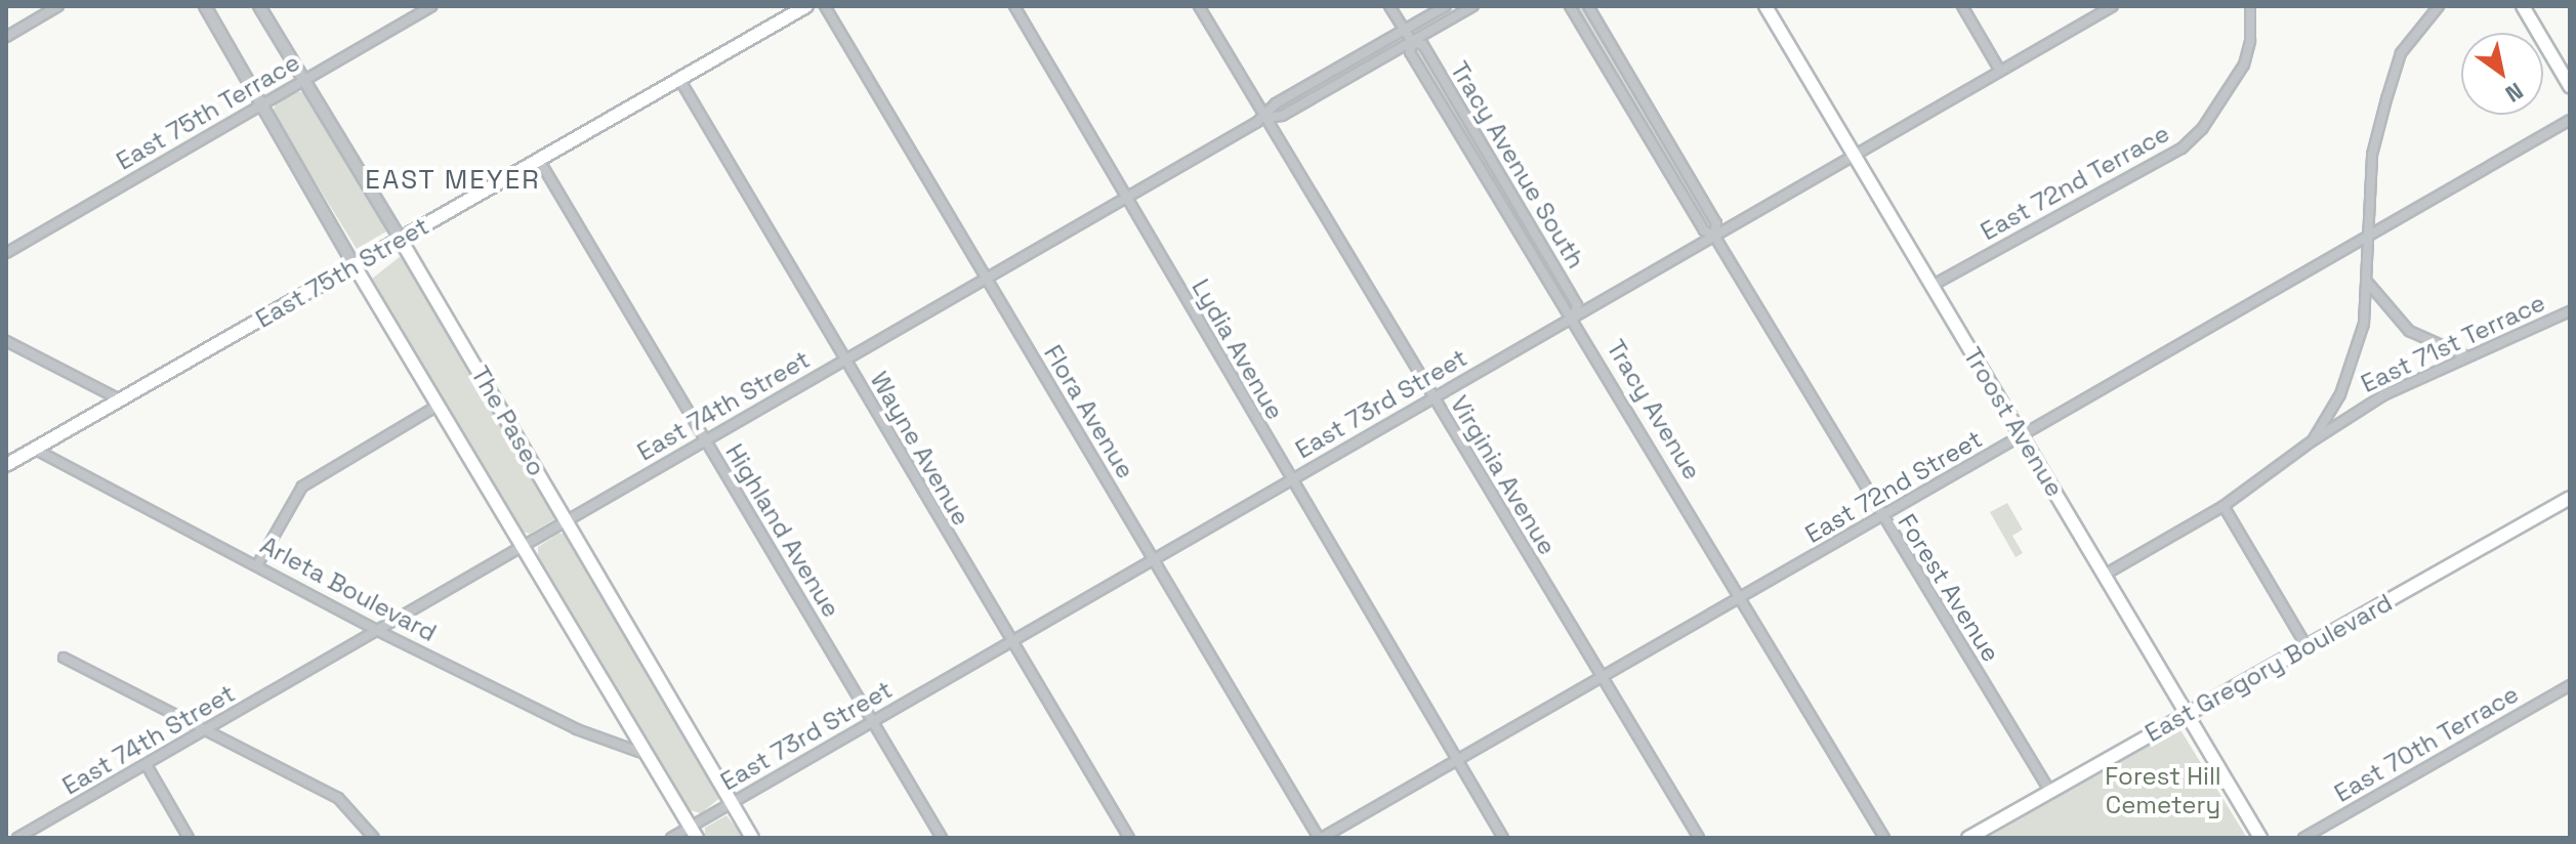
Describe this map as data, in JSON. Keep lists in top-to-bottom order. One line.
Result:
{"streets":{"main road":["East 75th Street","The Paseo","Troost Avenue","East Gregory Boulevard"],"street":["East 75th Terrace","Tracy Avenue South","East 72nd Terrace","East 71st Terrace","Lydia Avenue","East 73rd Street","East 74th Street","Tracy Avenue","Flora Avenue","Wayne Avenue","Virginia Avenue","East 72nd Street","Highland Avenue","Forest Avenue","Arleta Boulevard","East 70th Terrace"]},"crossings":[["East 75th Terrace","The Paseo"],["Tracy Avenue South","East 73rd Street"],["Tracy Avenue South","Tracy Avenue"],["East 72nd Terrace","Troost Avenue"],["East 75th Street","The Paseo"],["East 75th Street","Wayne Avenue"],["East 75th Street","Highland Avenue"],["East 75th Street","Arleta Boulevard"],["East 71st Terrace","Troost Avenue"],["East 71st Terrace","East 72nd Street"],["Lydia Avenue","East 73rd Street"],["Lydia Avenue","East 74th Street"],["Lydia Avenue","East 72nd Street"],["East 73rd Street","Tracy Avenue"],["East 73rd Street","Flora Avenue"],["East 73rd Street","The Paseo"],["East 73rd Street","Troost Avenue"],["East 73rd Street","Wayne Avenue"],["East 73rd Street","Virginia Avenue"],["East 73rd Street","Highland Avenue"],["East 73rd Street","Forest Avenue"],["East 74th Street","Tracy Avenue"],["East 74th Street","Flora Avenue"],["East 74th Street","The Paseo"],["East 74th Street","Wayne Avenue"],["East 74th Street","Virginia Avenue"],["East 74th Street","Highland Avenue"],["East 74th Street","Arleta Boulevard"],["Tracy Avenue","East 72nd Street"],["Flora Avenue","East 72nd Street"],["The Paseo","Arleta Boulevard"],["Troost Avenue","East 72nd Street"],["Troost Avenue","East Gregory Boulevard"],["Virginia Avenue","East 72nd Street"],["East 72nd Street","Forest Avenue"],["Forest Avenue","East Gregory Boulevard"]],"districts":["EAST MEYER"],"parks":["Forest Hill Cemetery"],"north":"bottom right"}
